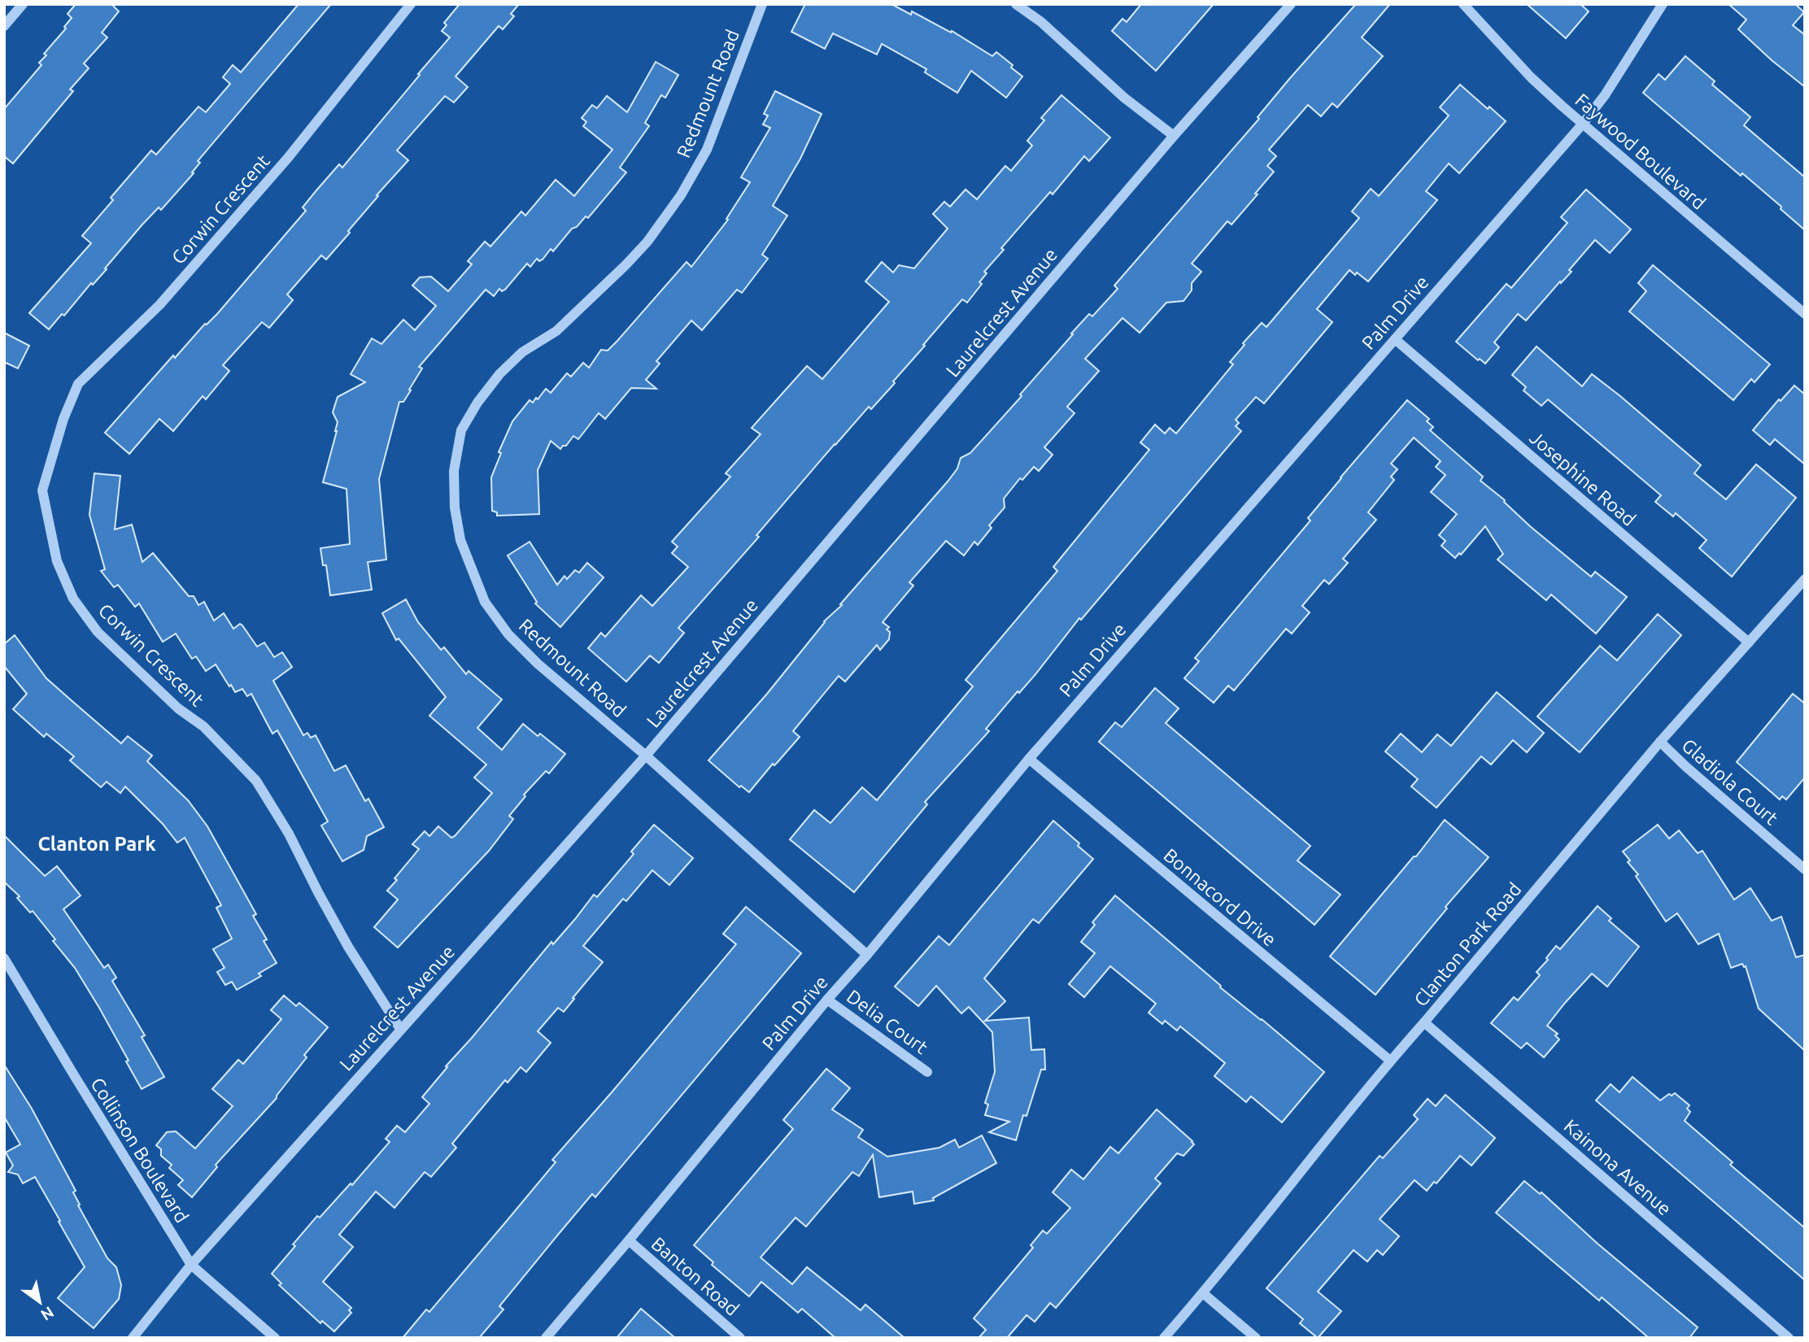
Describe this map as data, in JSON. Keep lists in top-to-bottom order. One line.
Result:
{"streets":{"street":["Redmount Road","Faywood Boulevard","Corwin Crescent","Laurelcrest Avenue","Palm Drive","Josephine Road","Gladiola Court","Bonnacord Drive","Clanton Park Road","Delia Court","Collinson Boulevard","Kainona Avenue","Banton Road"]},"crossings":[["Redmount Road","Laurelcrest Avenue"],["Redmount Road","Palm Drive"],["Faywood Boulevard","Palm Drive"],["Corwin Crescent","Laurelcrest Avenue"],["Laurelcrest Avenue","Collinson Boulevard"],["Palm Drive","Josephine Road"],["Palm Drive","Bonnacord Drive"],["Palm Drive","Delia Court"],["Palm Drive","Banton Road"],["Josephine Road","Clanton Park Road"],["Gladiola Court","Clanton Park Road"],["Bonnacord Drive","Clanton Park Road"],["Clanton Park Road","Kainona Avenue"]],"districts":["Clanton Park"],"north":"bottom right"}
